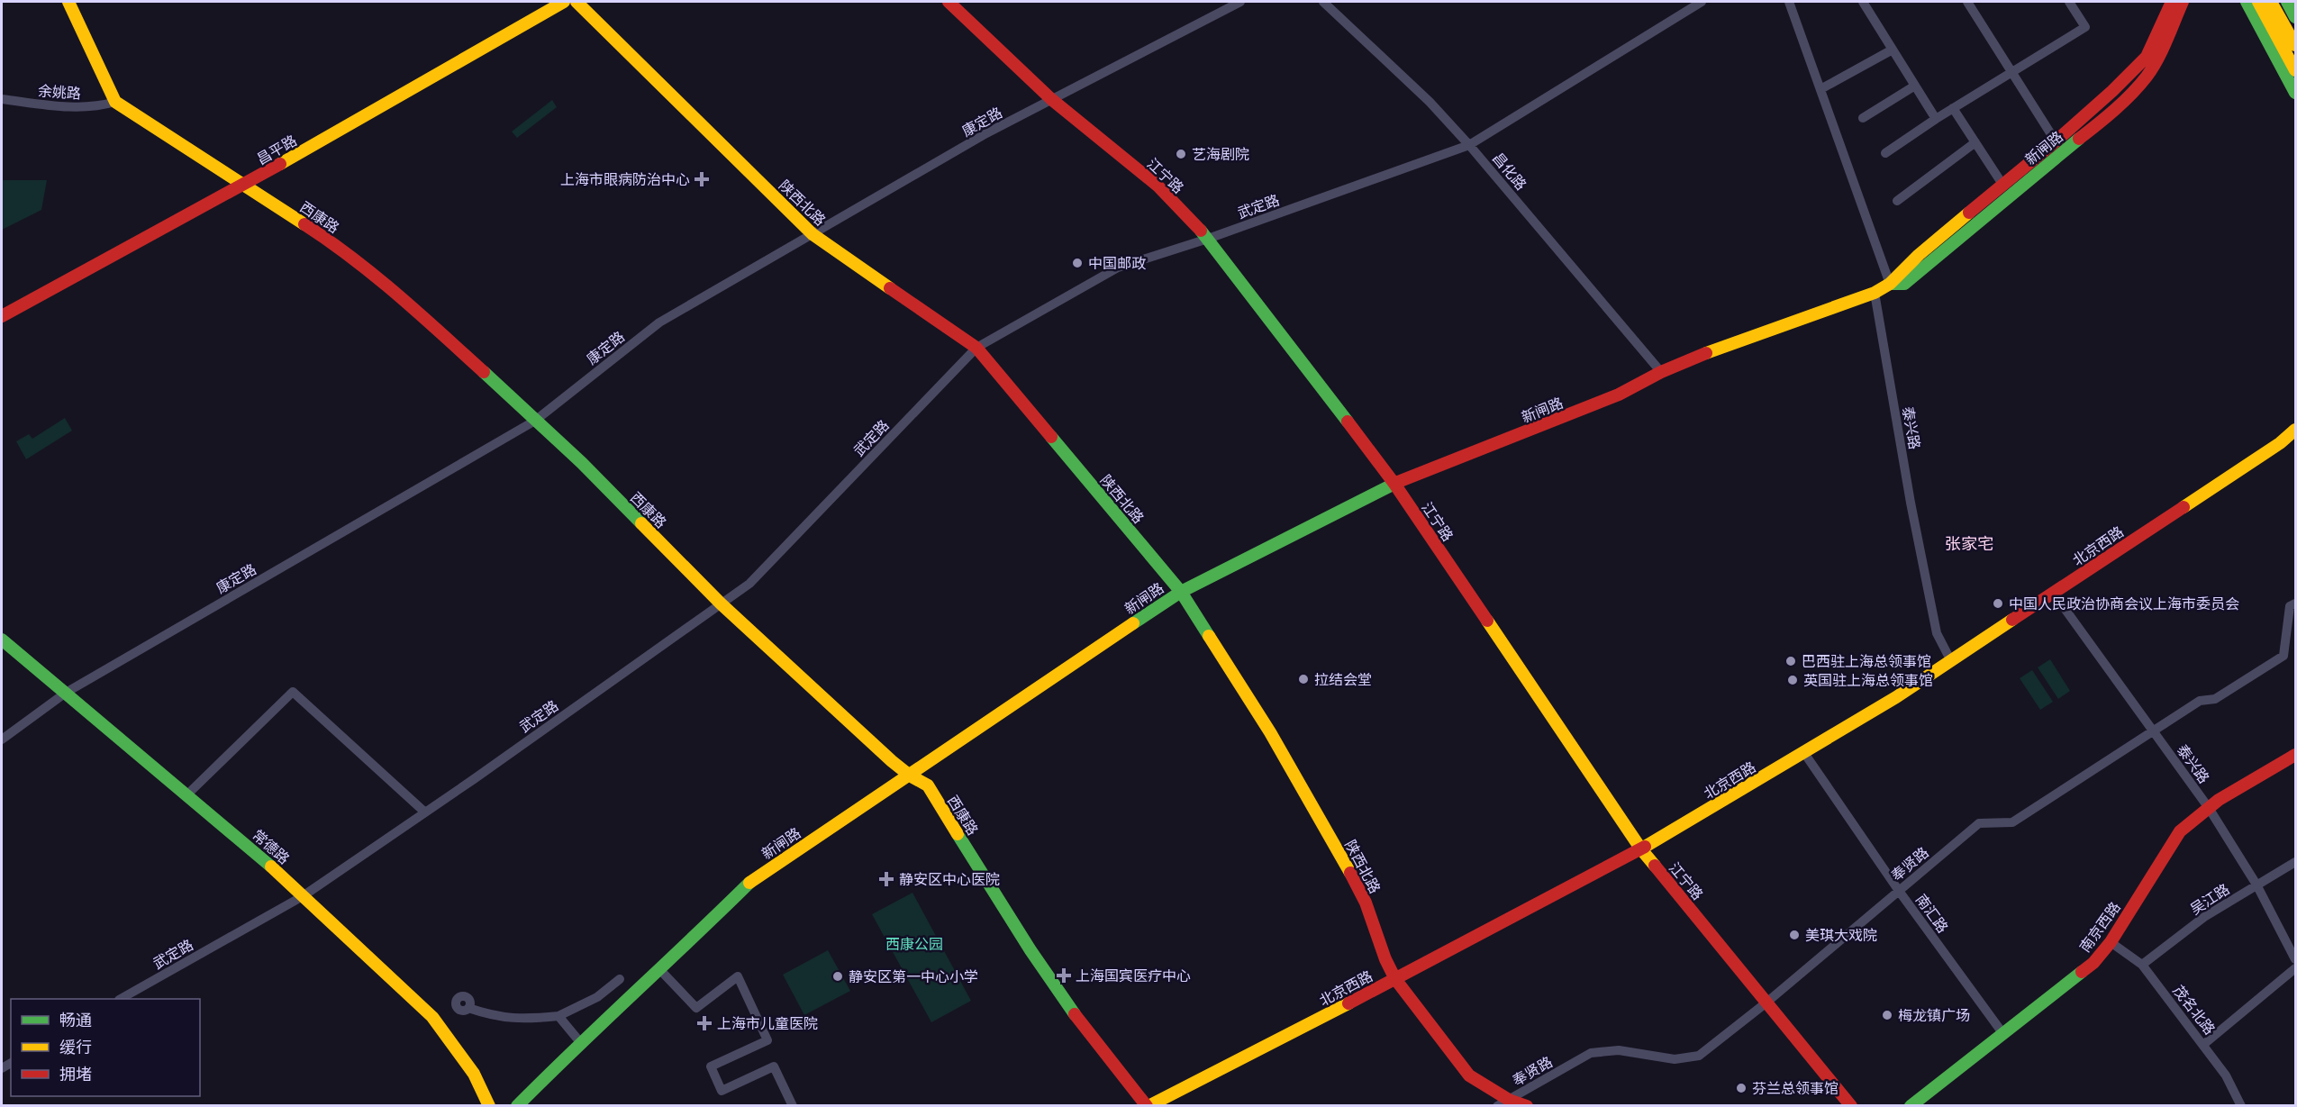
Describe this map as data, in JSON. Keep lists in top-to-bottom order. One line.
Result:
{"streets":{"main road":["新闸路","昌平路","江宁路","陕西北路","西康路","北京西路","常德路","南京西路"],"street":["余姚路","康定路","昌化路","武定路","泰兴路","奉贤路","吴江路","南汇路","茂名北路"]},"crossings":[["余姚路","西康路"],["康定路","江宁路"],["康定路","陕西北路"],["康定路","西康路"],["康定路","常德路"],["新闸路","昌化路"],["新闸路","江宁路"],["新闸路","陕西北路"],["新闸路","西康路"],["新闸路","泰兴路"],["昌平路","西康路"],["昌化路","武定路"],["江宁路","武定路"],["江宁路","北京西路"],["江宁路","奉贤路"],["陕西北路","武定路"],["陕西北路","北京西路"],["陕西北路","奉贤路"],["武定路","西康路"],["武定路","常德路"],["西康路","北京西路"],["泰兴路","北京西路"],["泰兴路","奉贤路"],["泰兴路","吴江路"],["泰兴路","南京西路"],["北京西路","南汇路"],["奉贤路","南汇路"],["吴江路","茂名北路"],["南汇路","南京西路"],["南京西路","茂名北路"]],"districts":["张家宅"],"parks":["西康公园"],"places":{"other":["艺海剧院","中国邮政","中国人民政治协商会议上海市委员会","巴西驻上海总领事馆","拉结会堂","英国驻上海总领事馆","美琪大戏院","静安区第一中心小学","梅龙镇广场","芬兰总领事馆"],"health":["上海市眼病防治中心","静安区中心医院","上海国宾医疗中心","上海市儿童医院"]},"legend":["畅通","缓行","拥堵"]}
